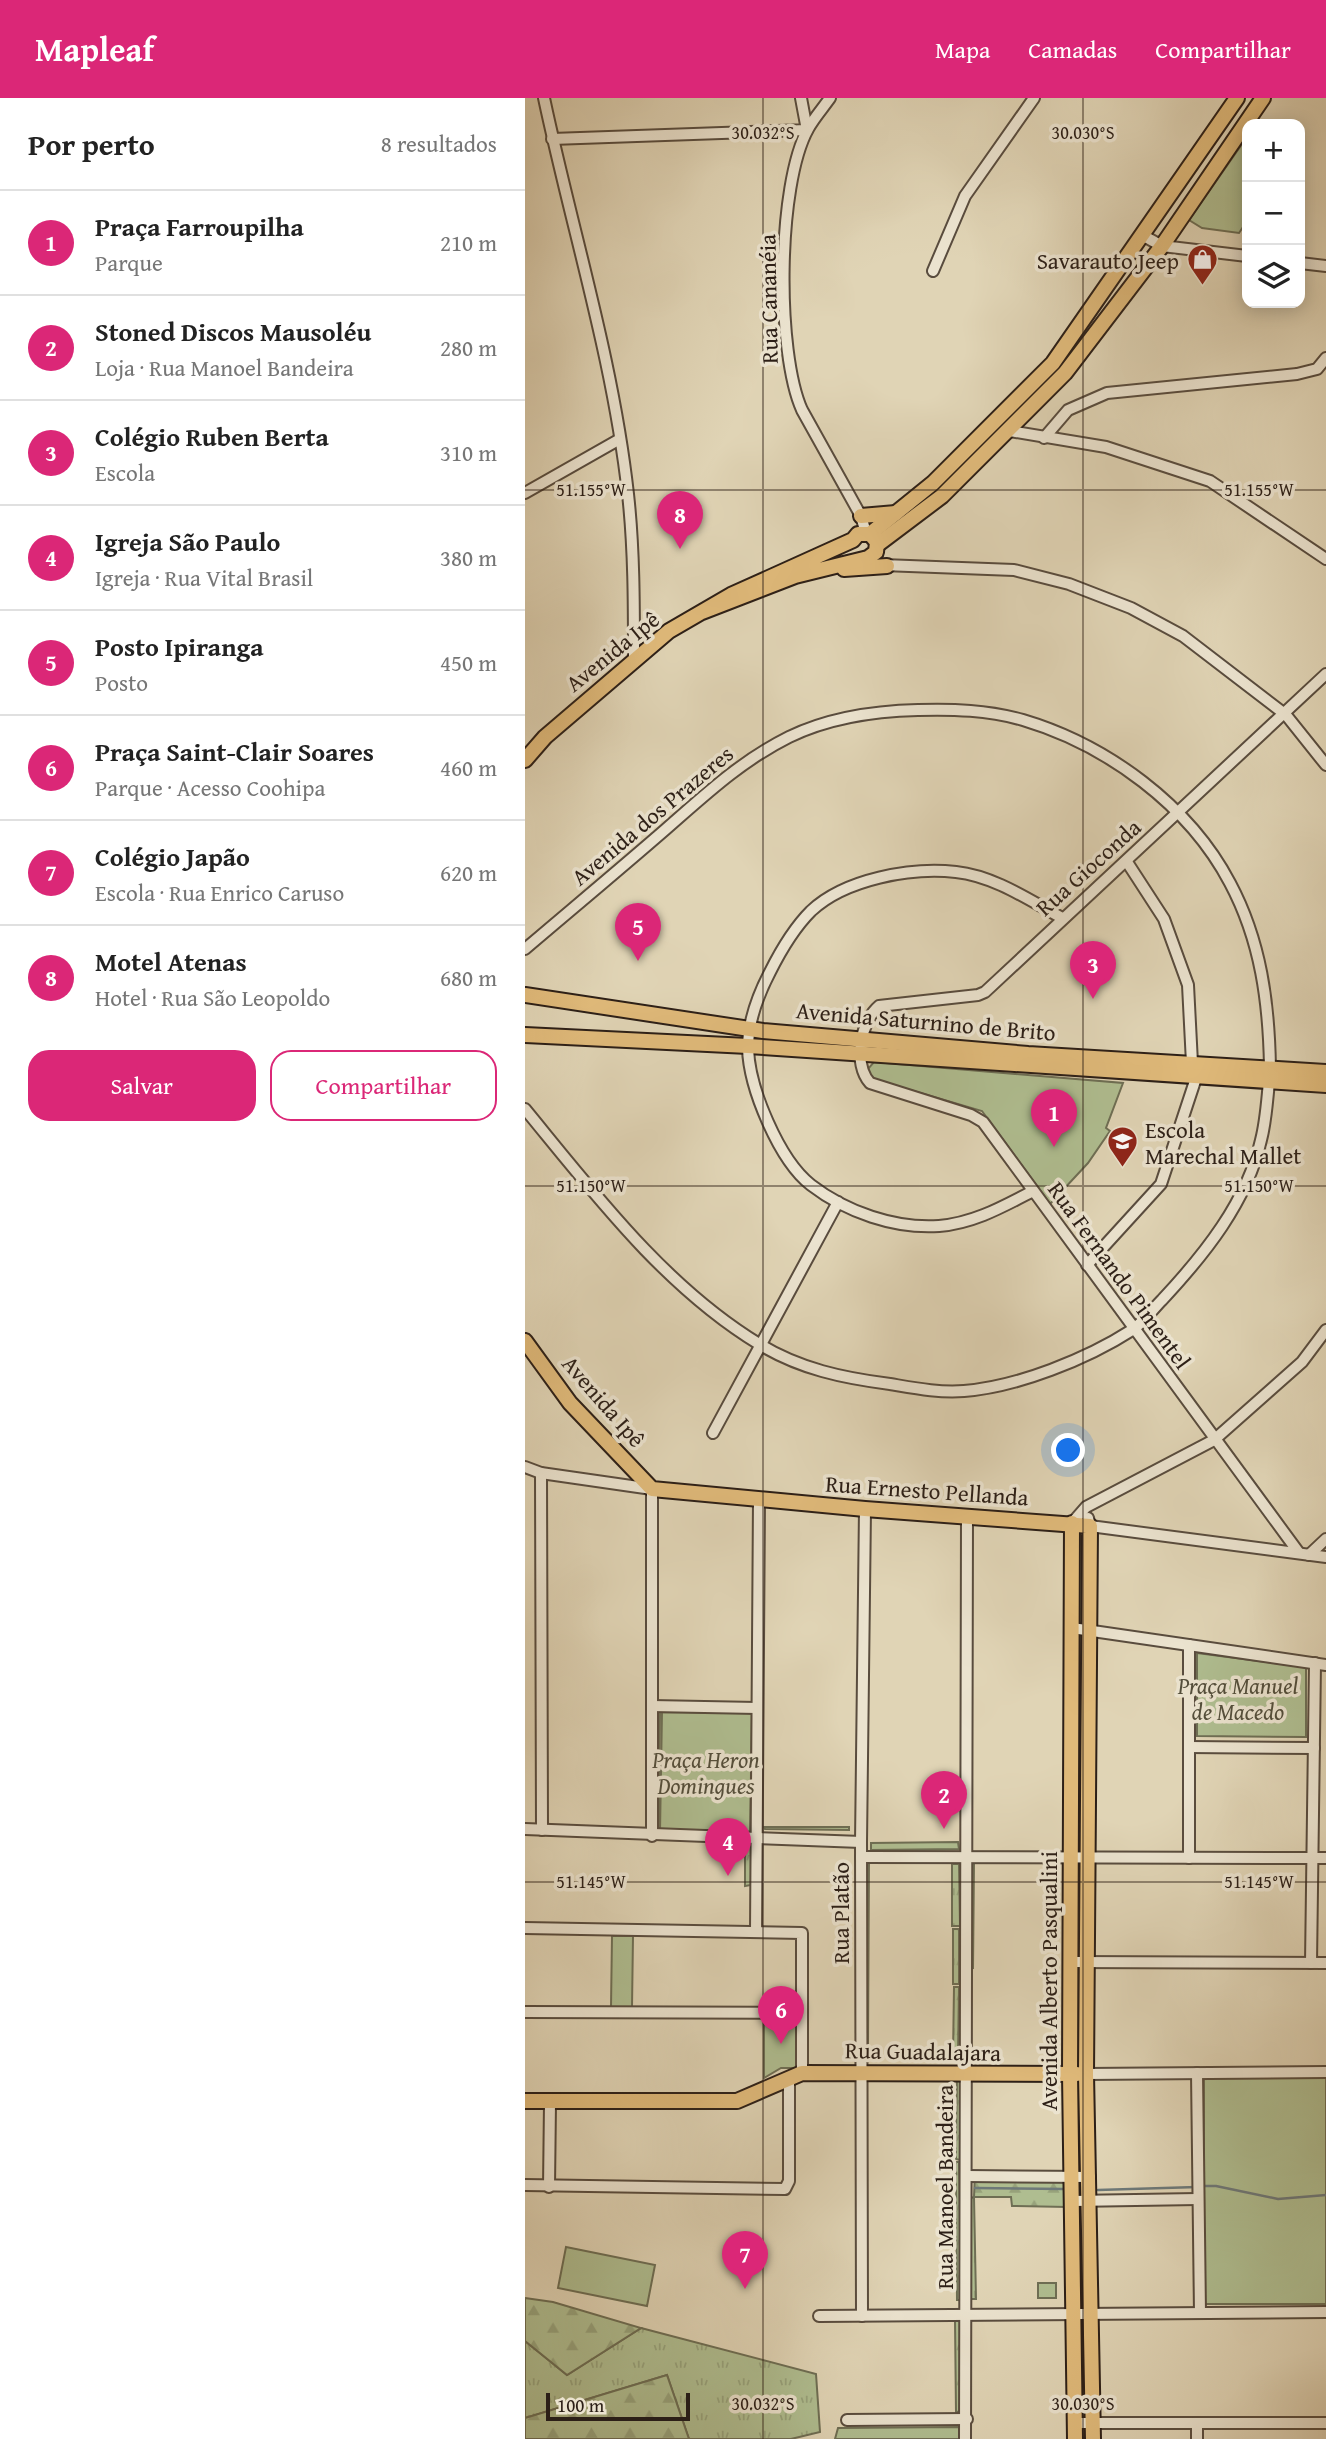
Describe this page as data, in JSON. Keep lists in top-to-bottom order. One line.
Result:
{"streets":{"main road":["Avenida Ipê","Avenida Saturnino de Brito","Rua Ernesto Pellanda","Avenida Alberto Pasqualini","Rua Guadalajara"],"street":["Rua Cananéia","Avenida dos Prazeres","Rua Gioconda","Rua Fernando Pimentel","Rua Platão","Rua Manoel Bandeira"]},"crossings":[["Rua Cananéia","Avenida Ipê"],["Avenida Ipê","Rua Ernesto Pellanda"],["Avenida dos Prazeres","Rua Gioconda"],["Avenida dos Prazeres","Avenida Saturnino de Brito"],["Avenida dos Prazeres","Rua Fernando Pimentel"],["Rua Gioconda","Avenida Saturnino de Brito"],["Avenida Saturnino de Brito","Rua Fernando Pimentel"],["Rua Fernando Pimentel","Rua Ernesto Pellanda"],["Rua Ernesto Pellanda","Rua Platão"],["Rua Ernesto Pellanda","Avenida Alberto Pasqualini"],["Rua Ernesto Pellanda","Rua Manoel Bandeira"],["Rua Platão","Rua Guadalajara"],["Avenida Alberto Pasqualini","Rua Guadalajara"],["Rua Guadalajara","Rua Manoel Bandeira"]],"parks":["Praça Manuel de Macedo","Praça Heron Domingues"],"places":{"shop":["Savarauto Jeep"],"school or university":["Escola Marechal Mallet"]},"scale_bar":"100 m","page":{"header":"Mapleaf","nav":["Mapa","Camadas","Compartilhar"],"heading":["Por perto","8 resultados"],"map_buttons":["+","−"],"list":[{"mark":"1","name":"Praça Farroupilha","note":"Parque","value":"210 m"},{"mark":"2","name":"Stoned Discos Mausoléu","note":"Loja · Rua Manoel Bandeira","value":"280 m"},{"mark":"3","name":"Colégio Ruben Berta","note":"Escola","value":"310 m"},{"mark":"4","name":"Igreja São Paulo","note":"Igreja · Rua Vital Brasil","value":"380 m"},{"mark":"5","name":"Posto Ipiranga","note":"Posto","value":"450 m"},{"mark":"6","name":"Praça Saint-Clair Soares","note":"Parque · Acesso Coohipa","value":"460 m"},{"mark":"7","name":"Colégio Japão","note":"Escola · Rua Enrico Caruso","value":"620 m"},{"mark":"8","name":"Motel Atenas","note":"Hotel · Rua São Leopoldo","value":"680 m"}],"pins":["8","5","3","1","2","4","6","7"],"buttons":["Salvar","Compartilhar"],"scale":"100 m"},"coordinates":["30.032°S","30.030°S","51.155°W","51.150°W","51.145°W"]}
